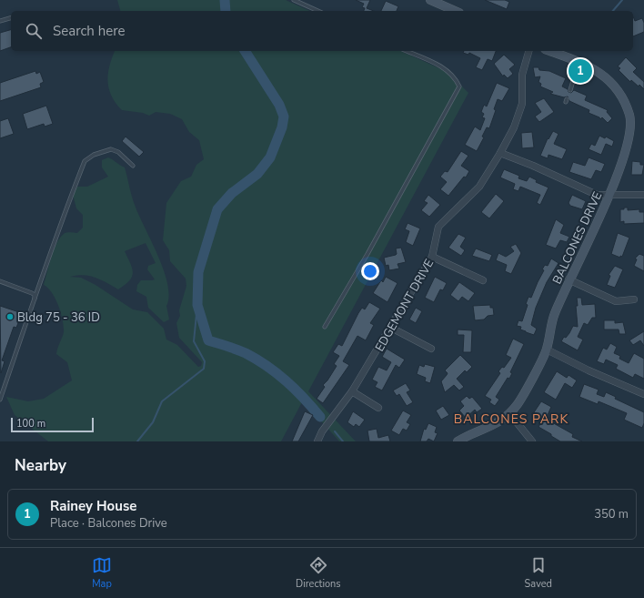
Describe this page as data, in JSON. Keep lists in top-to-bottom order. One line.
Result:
{"streets":{"street":["BALCONES DRIVE","EDGEMONT DRIVE"]},"districts":["BALCONES PARK"],"places":["Bldg 75 - 36 ID"],"scale_bar":"100 m","page":{"search":"Search here","pins":"1","scale":"100 m","heading":"Nearby","list":[{"mark":"1","name":"Rainey House","note":"Place · Balcones Drive","value":"350 m"}],"nav":["Map","Directions","Saved"]}}
